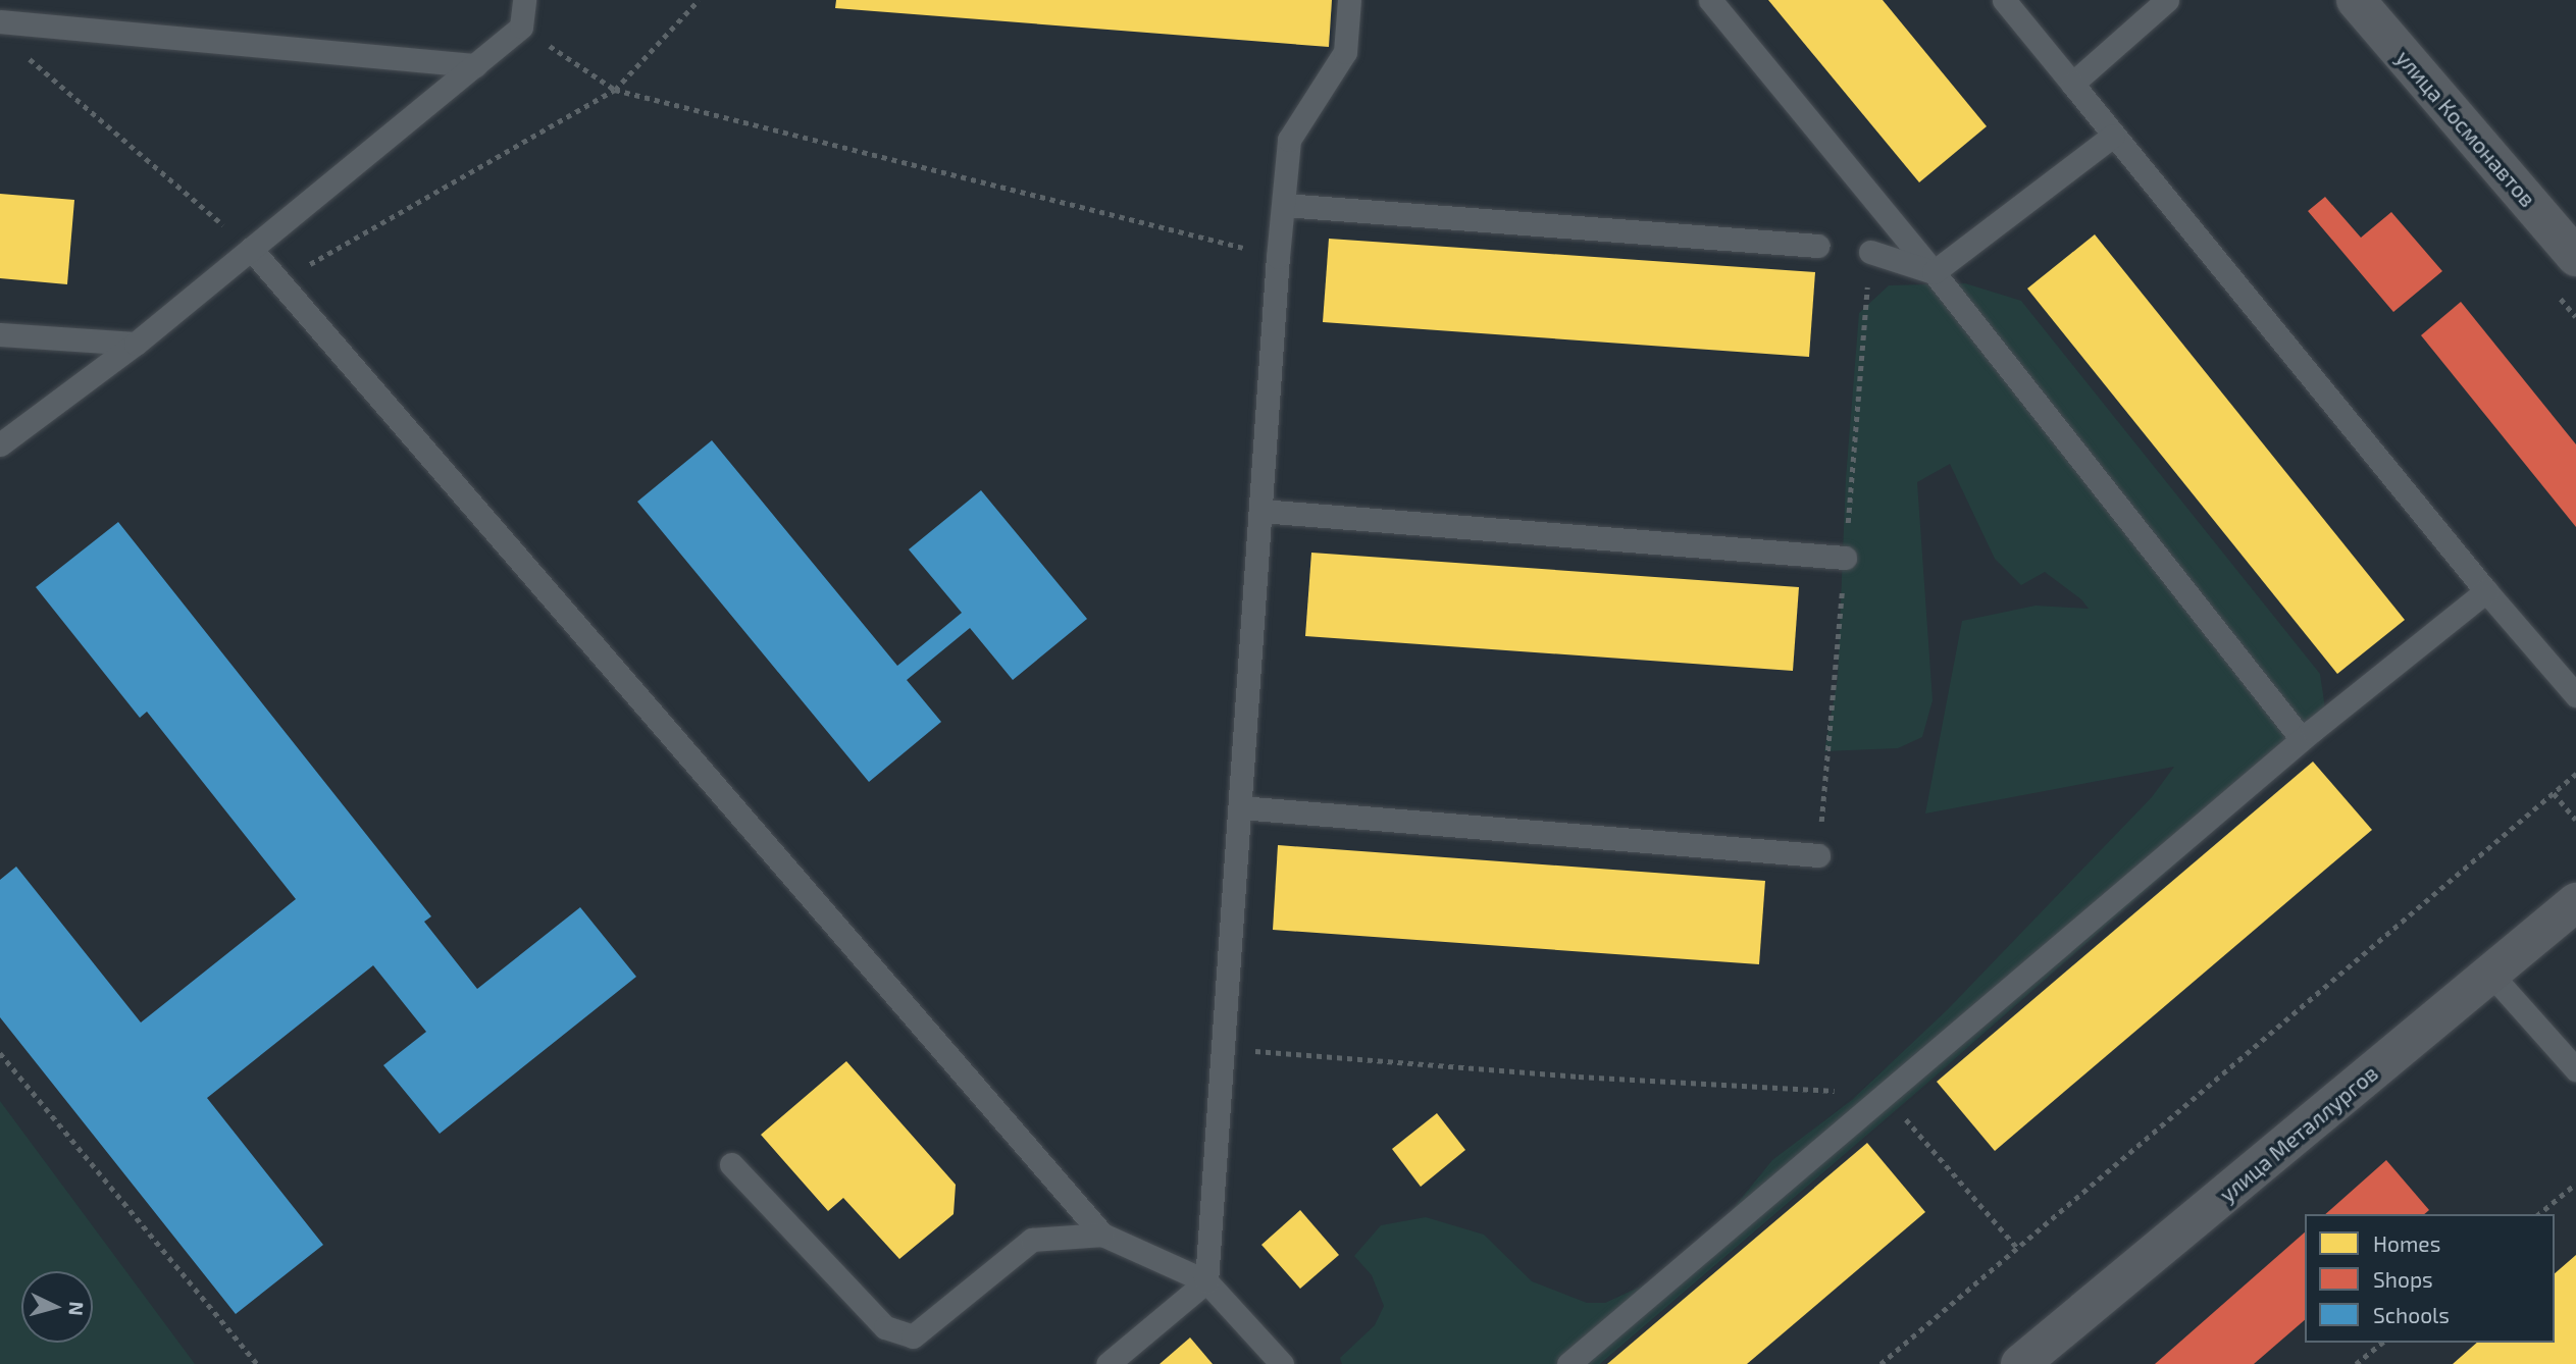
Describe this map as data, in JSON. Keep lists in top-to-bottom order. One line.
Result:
{"streets":{"main road":["улица Космонавтов","улица Металлургов"]},"legend":["Homes","Shops","Schools"],"north":"right"}
